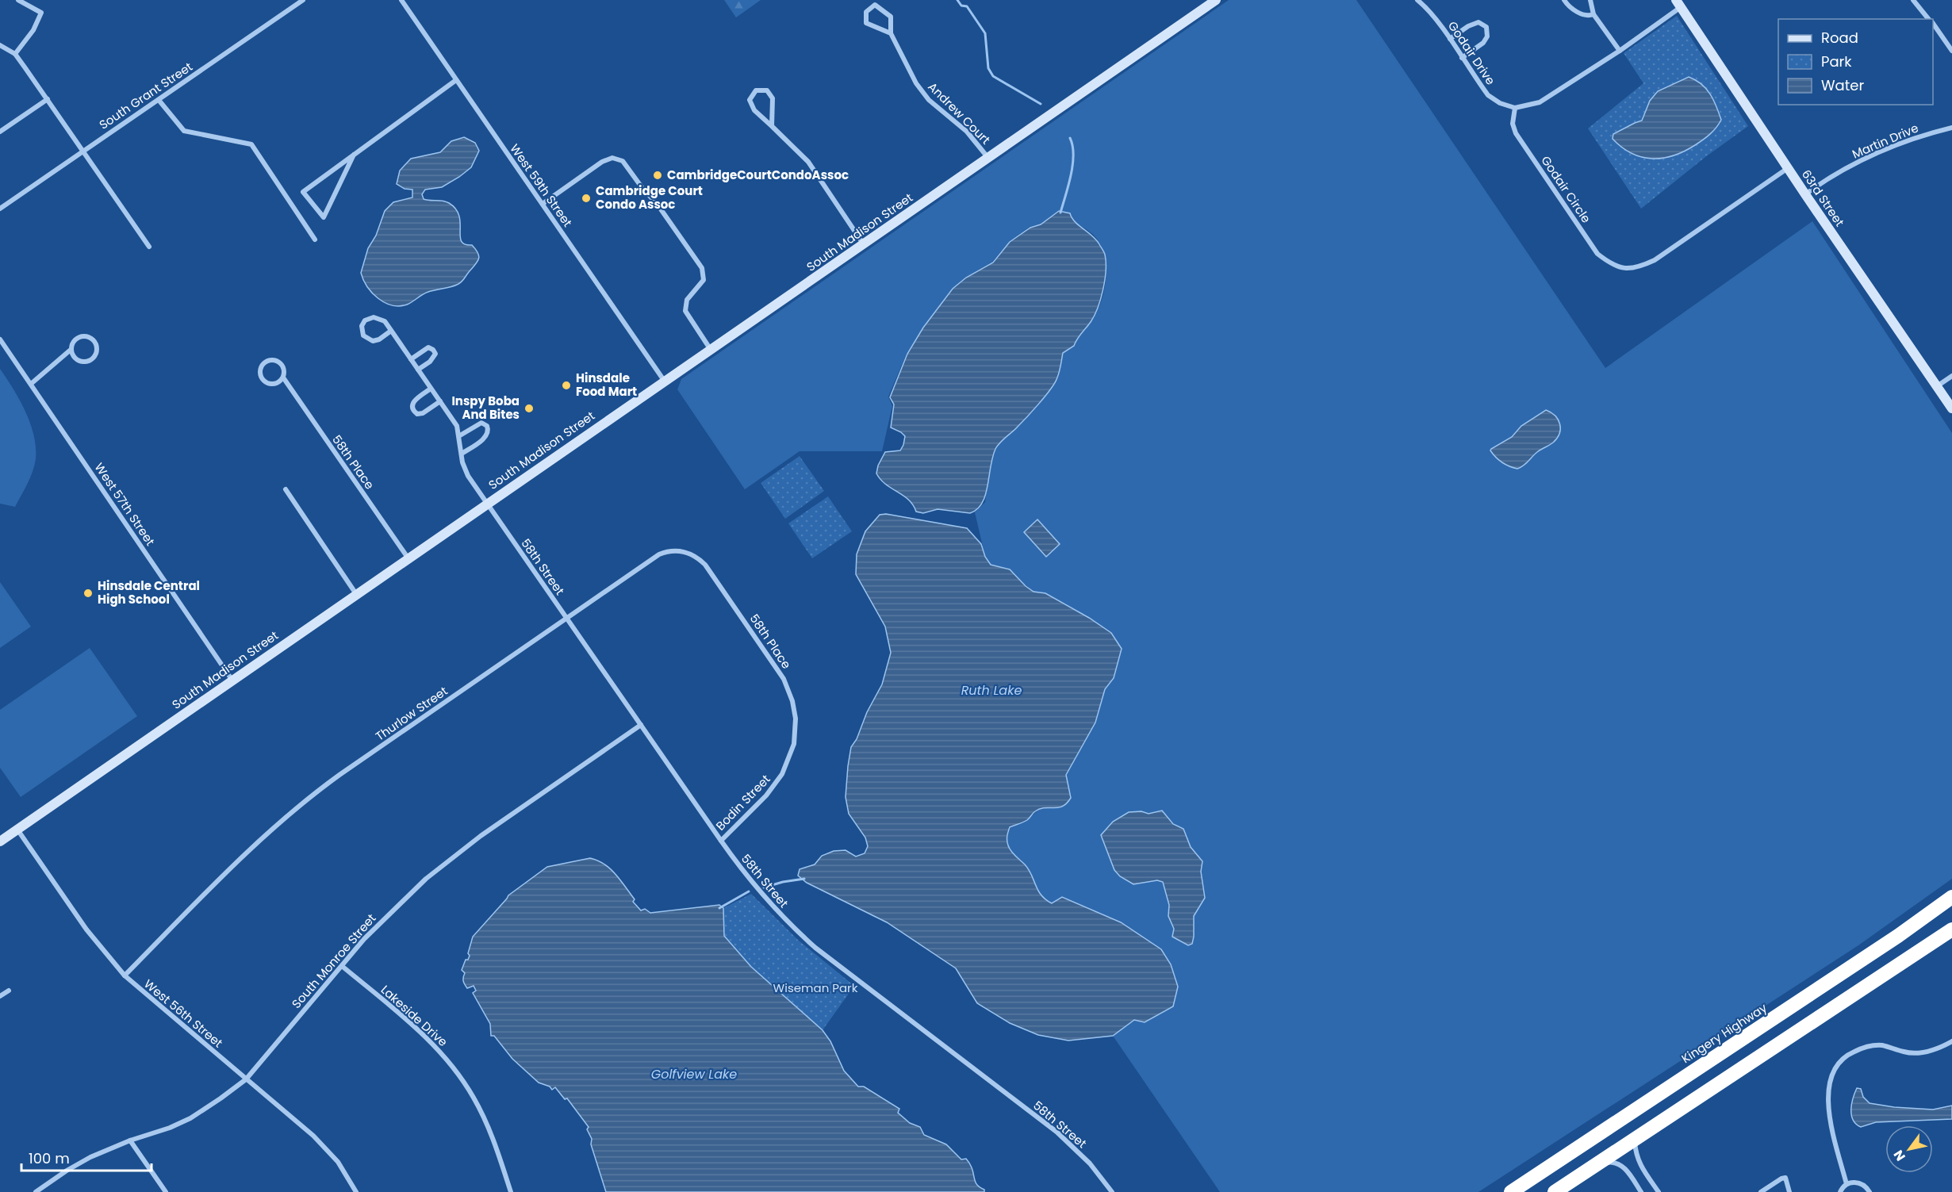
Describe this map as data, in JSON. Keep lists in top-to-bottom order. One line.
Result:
{"streets":{"highway":["Kingery Highway"],"street":["Godair Drive","South Grant Street","Andrew Court","Martin Drive","West 59th Street","Godair Circle","63rd Street","South Madison Street","58th Place","West 57th Street","58th Street","Thurlow Street","Bodin Street","South Monroe Street","West 56th Street","Lakeside Drive"]},"crossings":[["Godair Drive","Godair Circle"],["Andrew Court","South Madison Street"],["Martin Drive","63rd Street"],["West 59th Street","South Madison Street"],["Godair Circle","63rd Street"],["South Madison Street","58th Place"],["South Madison Street","West 57th Street"],["South Madison Street","58th Street"],["South Madison Street","West 56th Street"],["58th Place","Thurlow Street"],["58th Place","Bodin Street"],["58th Street","Thurlow Street"],["58th Street","Bodin Street"],["58th Street","South Monroe Street"],["Thurlow Street","West 56th Street"],["South Monroe Street","West 56th Street"],["South Monroe Street","Lakeside Drive"]],"water":["Ruth Lake","Golfview Lake"],"parks":["Wiseman Park"],"places":["CambridgeCourtCondoAssoc","Cambridge Court Condo Assoc","Hinsdale Food Mart","Inspy Boba And Bites","Hinsdale Central High School"],"legend":["Road","Park","Water"],"scale_bar":"100 m","north":"bottom left"}
